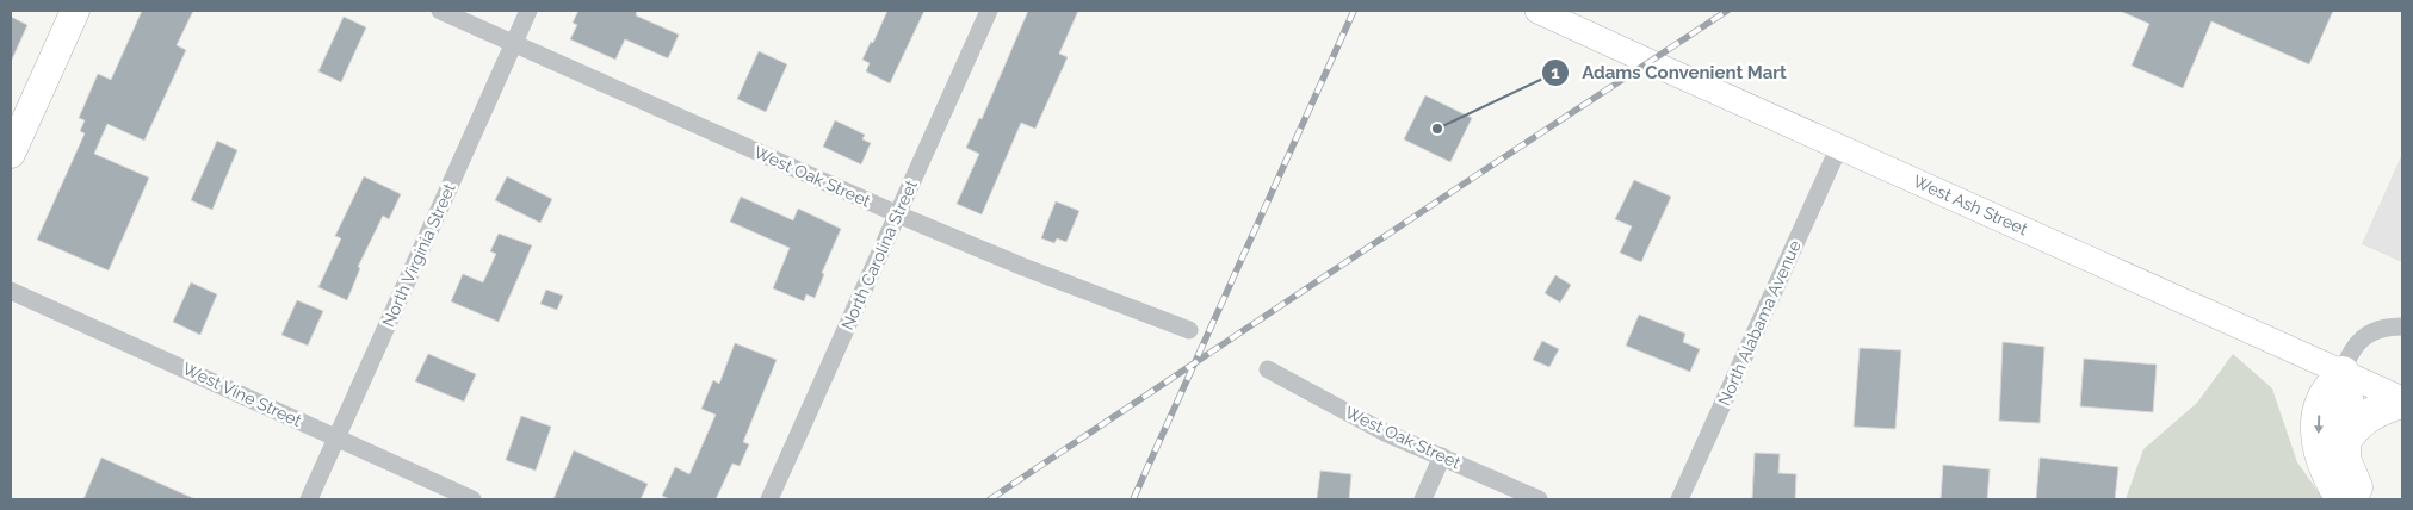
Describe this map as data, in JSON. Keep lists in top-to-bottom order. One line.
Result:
{"streets":{"main road":["West Ash Street"],"street":["West Oak Street","North Virginia Street","North Carolina Street","North Alabama Avenue","West Vine Street"]},"crossings":[["West Oak Street","North Virginia Street"],["West Oak Street","North Carolina Street"],["West Ash Street","North Alabama Avenue"],["North Virginia Street","West Vine Street"]],"places":["Adams Convenient Mart"]}
